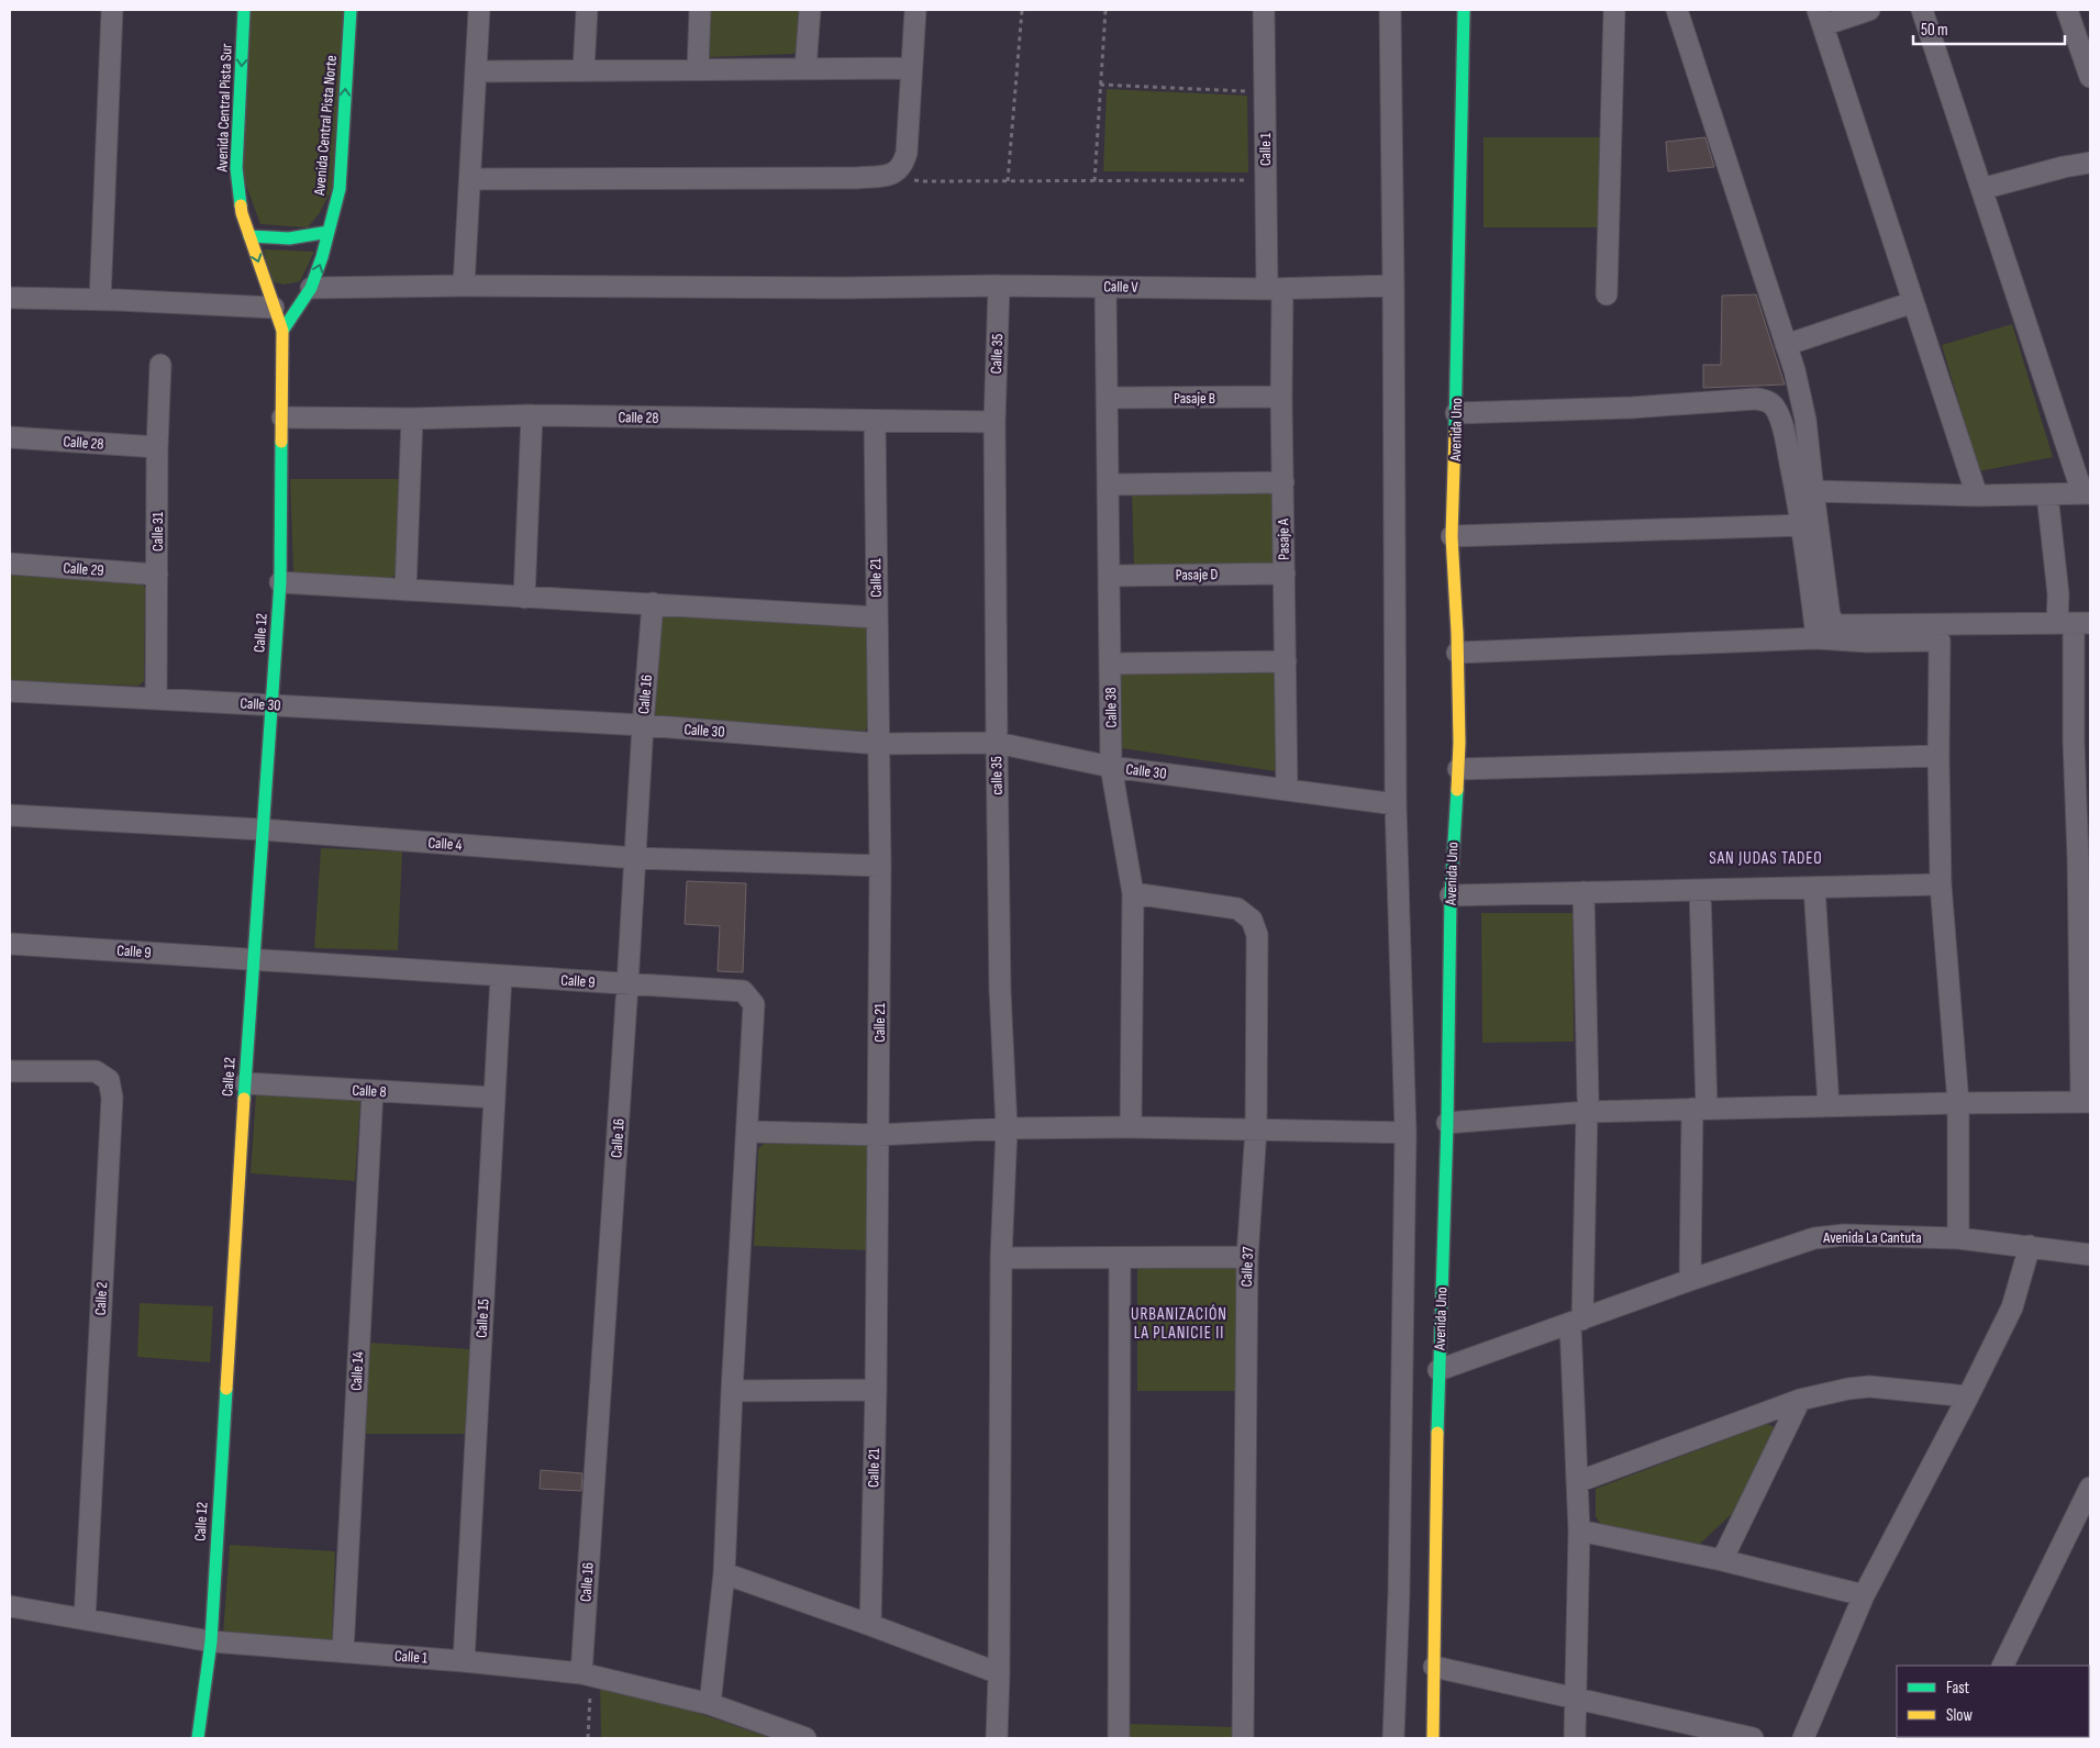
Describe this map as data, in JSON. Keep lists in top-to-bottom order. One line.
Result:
{"streets":{"street":["Avenida Central Pista Sur","Avenida Central Pista Norte","Calle 1","Calle V","Calle 35","Pasaje B","Calle 28","Avenida Uno","Calle 31","Pasaje A","Calle 29","Pasaje D","Calle 21","Calle 12","Calle 16","Calle 30","Calle 38","calle 35","Calle 4","Calle 9","Calle 8","Avenida La Cantuta","Calle 37","Calle 2","Calle 15","Calle 14"]},"crossings":[["Avenida Central Pista Sur","Avenida Central Pista Norte"],["Avenida Central Pista Sur","Calle 12"],["Avenida Central Pista Norte","Calle V"],["Avenida Central Pista Norte","Calle 12"],["Calle 1","Calle V"],["Calle 1","Pasaje A"],["Calle 1","Calle 12"],["Calle 1","Calle 16"],["Calle 1","Calle 9"],["Calle 1","Calle 2"],["Calle 1","Calle 15"],["Calle 1","Calle 14"],["Calle V","Calle 35"],["Calle V","Pasaje A"],["Calle V","Calle 38"],["Calle 35","Calle 28"],["Calle 35","calle 35"],["Pasaje B","Pasaje A"],["Pasaje B","Calle 38"],["Calle 28","Calle 31"],["Calle 28","Calle 21"],["Calle 28","Calle 12"],["Calle 28","calle 35"],["Avenida Uno","Avenida La Cantuta"],["Calle 31","Calle 29"],["Calle 31","Calle 30"],["Pasaje A","Pasaje D"],["Pasaje A","Calle 30"],["Pasaje D","Calle 38"],["Calle 21","Calle 30"],["Calle 21","Calle 4"],["Calle 12","Calle 30"],["Calle 12","Calle 4"],["Calle 12","Calle 9"],["Calle 12","Calle 8"],["Calle 16","Calle 30"],["Calle 16","Calle 4"],["Calle 16","Calle 9"],["Calle 30","Calle 38"],["Calle 30","calle 35"],["Calle 38","Calle 37"],["Calle 9","Calle 15"],["Calle 8","Calle 15"],["Calle 8","Calle 14"]],"one_way":["Avenida Central Pista Sur","Avenida Central Pista Norte"],"districts":["SAN JUDAS TADEO","URBANIZACIÓN LA PLANICIE II"],"legend":["Fast","Slow"],"scale_bar":"50 m"}
